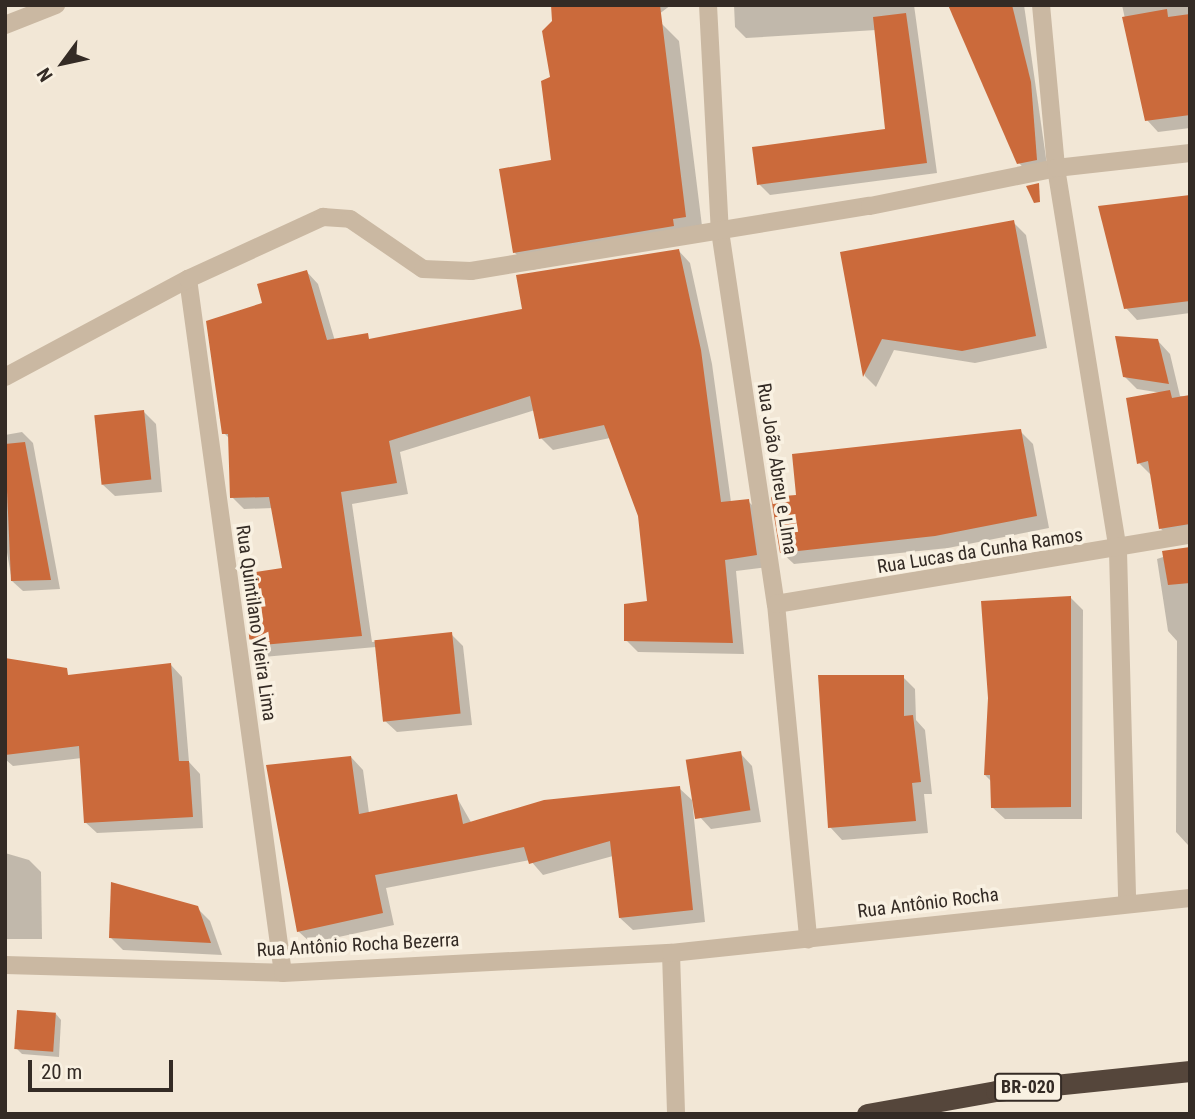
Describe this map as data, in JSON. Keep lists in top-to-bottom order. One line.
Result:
{"streets":{"highway":["BR-020"],"street":["Rua João Abreu e LIma","Rua Lucas da Cunha Ramos","Rua Quintilano Vieira Lima","Rua Antônio Rocha","Rua Antônio Rocha Bezerra"]},"crossings":[["Rua João Abreu e LIma","Rua Lucas da Cunha Ramos"],["Rua João Abreu e LIma","Rua Antônio Rocha"],["Rua Quintilano Vieira Lima","Rua Antônio Rocha Bezerra"],["Rua Antônio Rocha","Rua Antônio Rocha Bezerra"]],"scale_bar":"20 m","north":"bottom left"}
